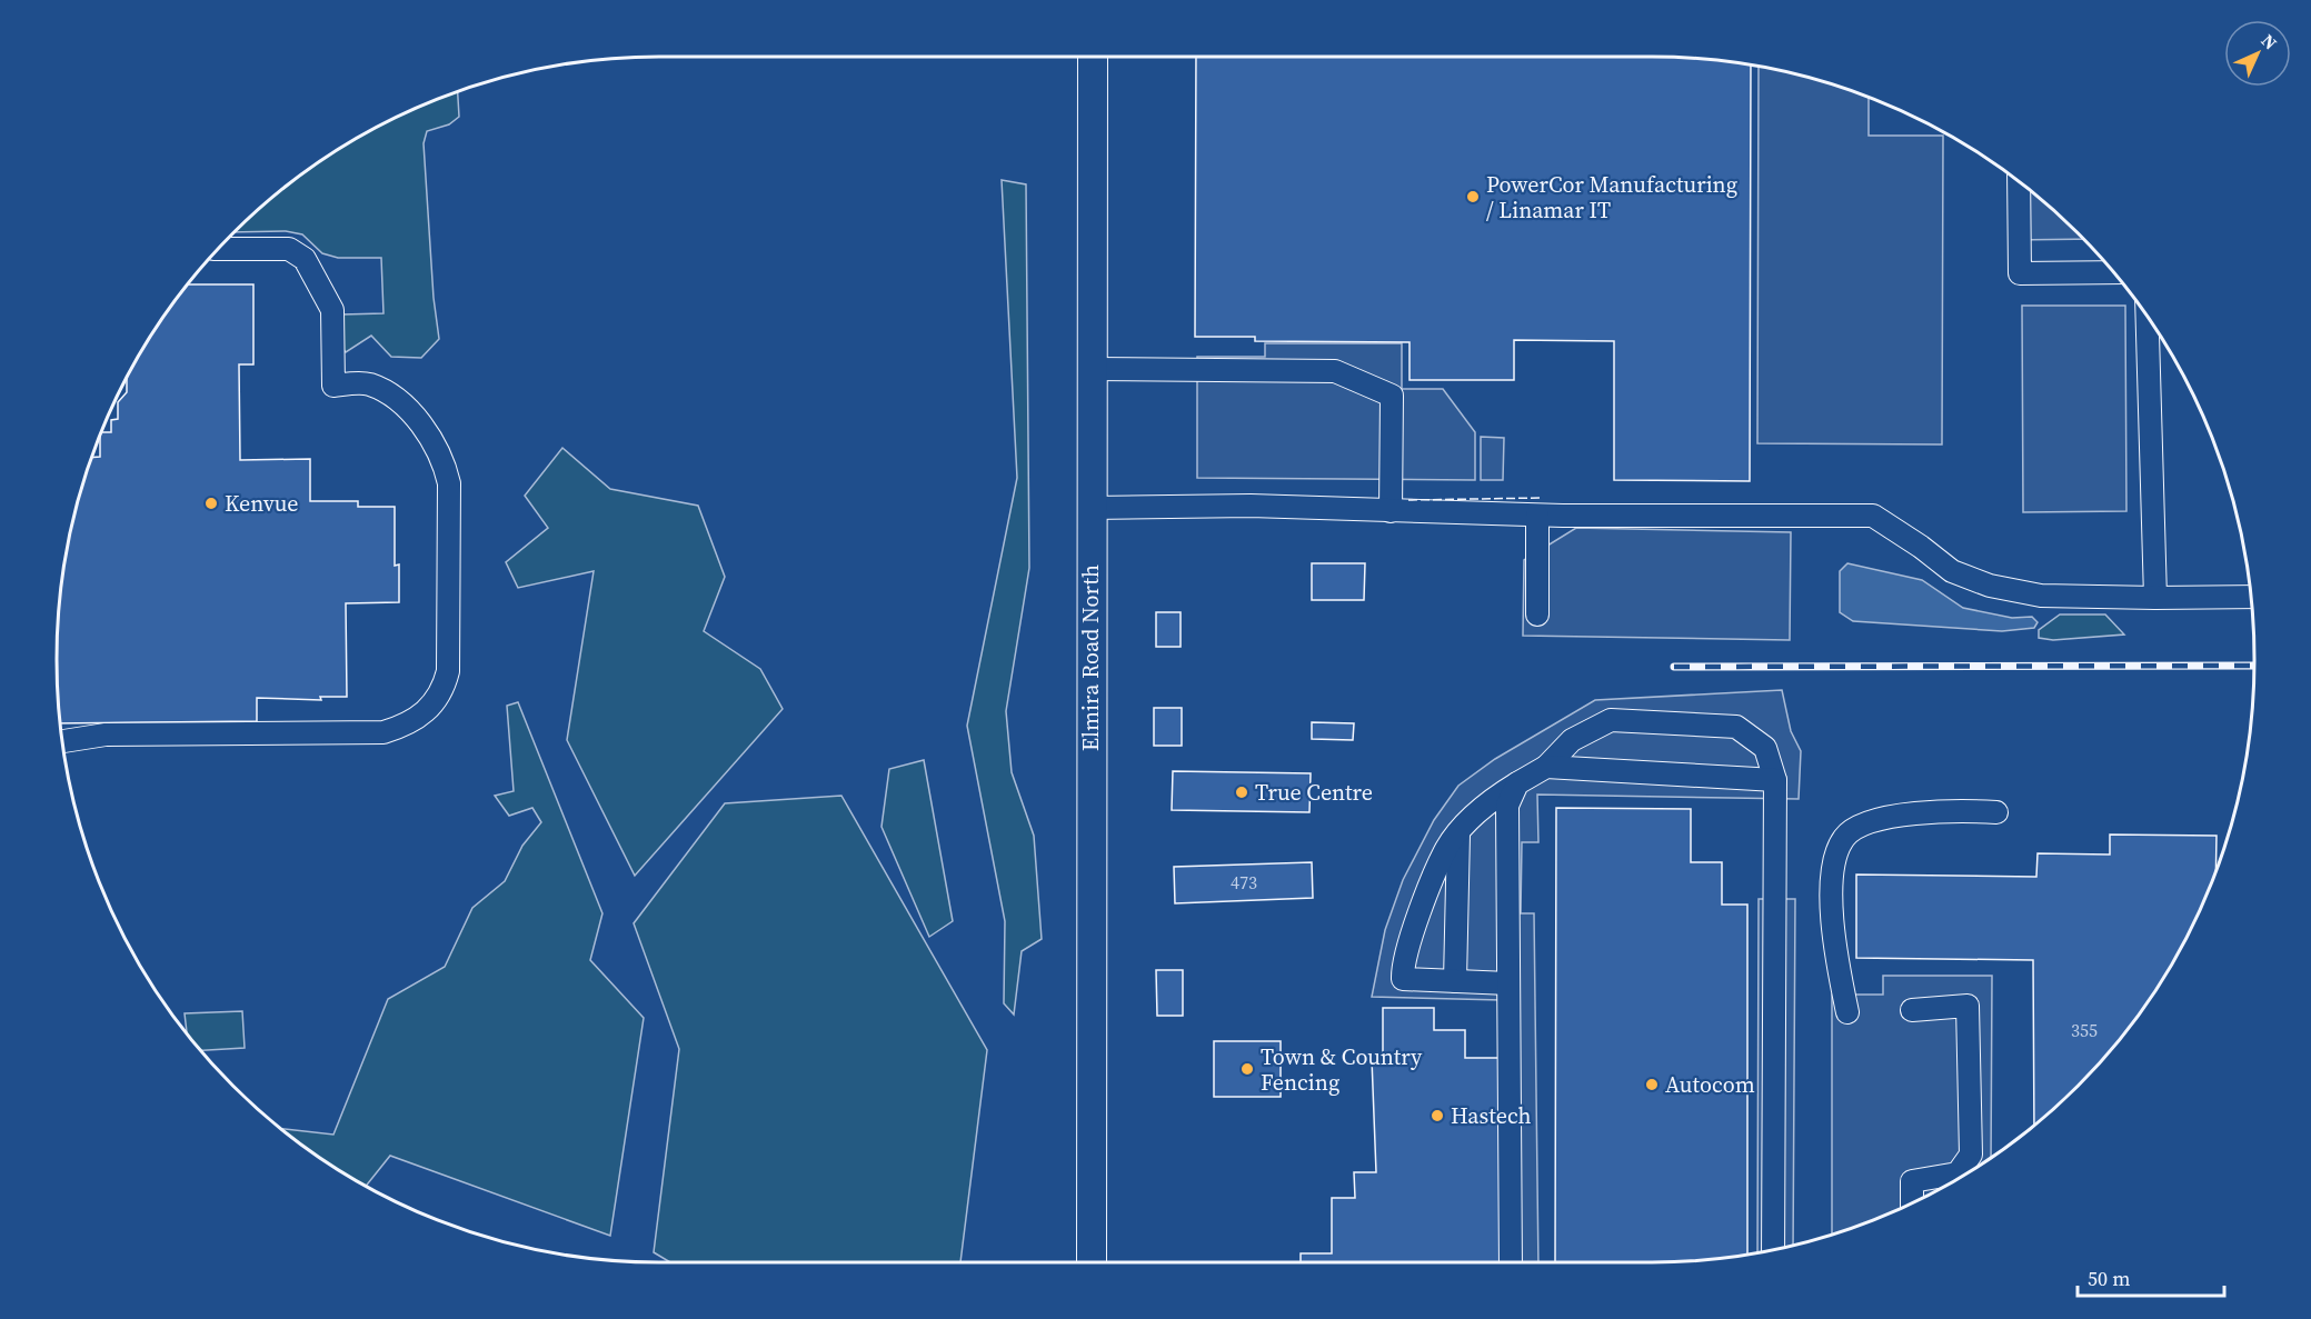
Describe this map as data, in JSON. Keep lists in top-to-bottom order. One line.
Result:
{"streets":{"main road":["Elmira Road North"]},"places":["PowerCor Manufacturing / Linamar IT","Kenvue","True Centre","Town & Country Fencing","Autocom","Hastech"],"house_numbers":["473","355"],"scale_bar":"50 m","north":"top right"}
